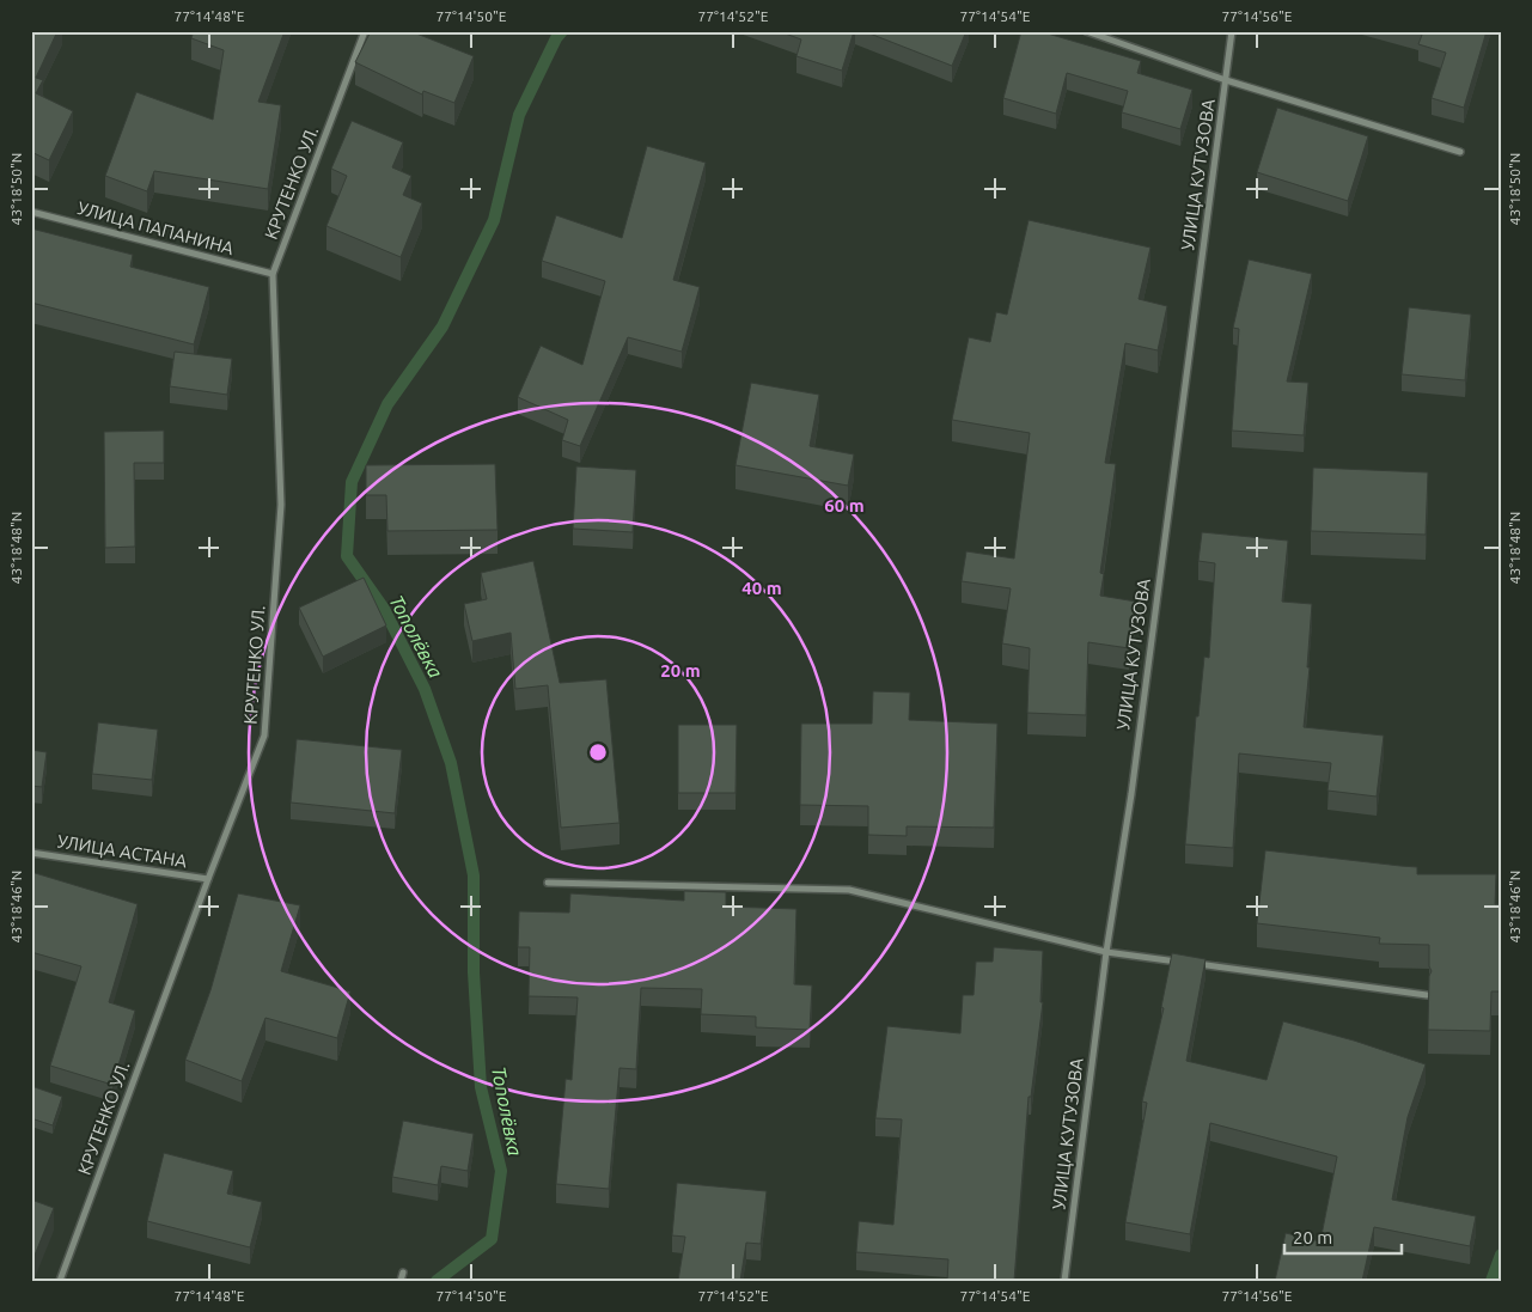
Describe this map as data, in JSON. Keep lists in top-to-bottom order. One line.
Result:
{"streets":{"street":["УЛИЦА КУТУЗОВА","КРУТЕНКО УЛ.","УЛИЦА ПАПАНИНА","УЛИЦА АСТАНА"]},"crossings":[["КРУТЕНКО УЛ.","УЛИЦА ПАПАНИНА"],["КРУТЕНКО УЛ.","УЛИЦА АСТАНА"]],"water":["Тополёвка"],"scale_bar":"20 m","coordinates":["77°14'48\"E","77°14'50\"E","77°14'52\"E","77°14'54\"E","77°14'56\"E","43°18'50\"N","43°18'48\"N","43°18'46\"N"],"rings":["60 m","40 m","20 m"]}
